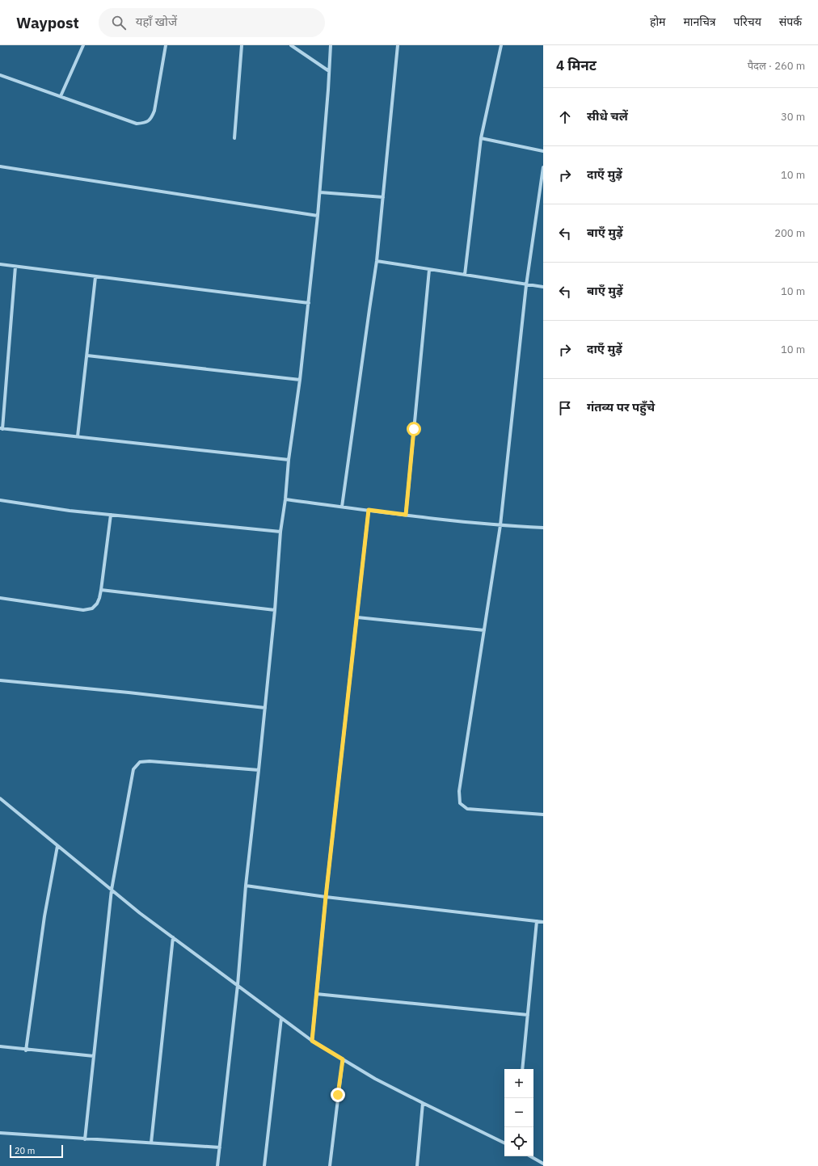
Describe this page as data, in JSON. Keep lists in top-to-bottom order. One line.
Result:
{"scale_bar":"20 m","page":{"header":"Waypost","search":"यहाँ खोजें","nav":["होम","मानचित्र","परिचय","संपर्क"],"heading":["4 मिनट","पैदल · 260 m"],"list":[["सीधे चलें","30 m"],["दाएँ मुड़ें","10 m"],["बाएँ मुड़ें","200 m"],["बाएँ मुड़ें","10 m"],["दाएँ मुड़ें","10 m"],"गंतव्य पर पहुँचे"],"map_buttons":["+","−"],"scale":"20 m"}}
